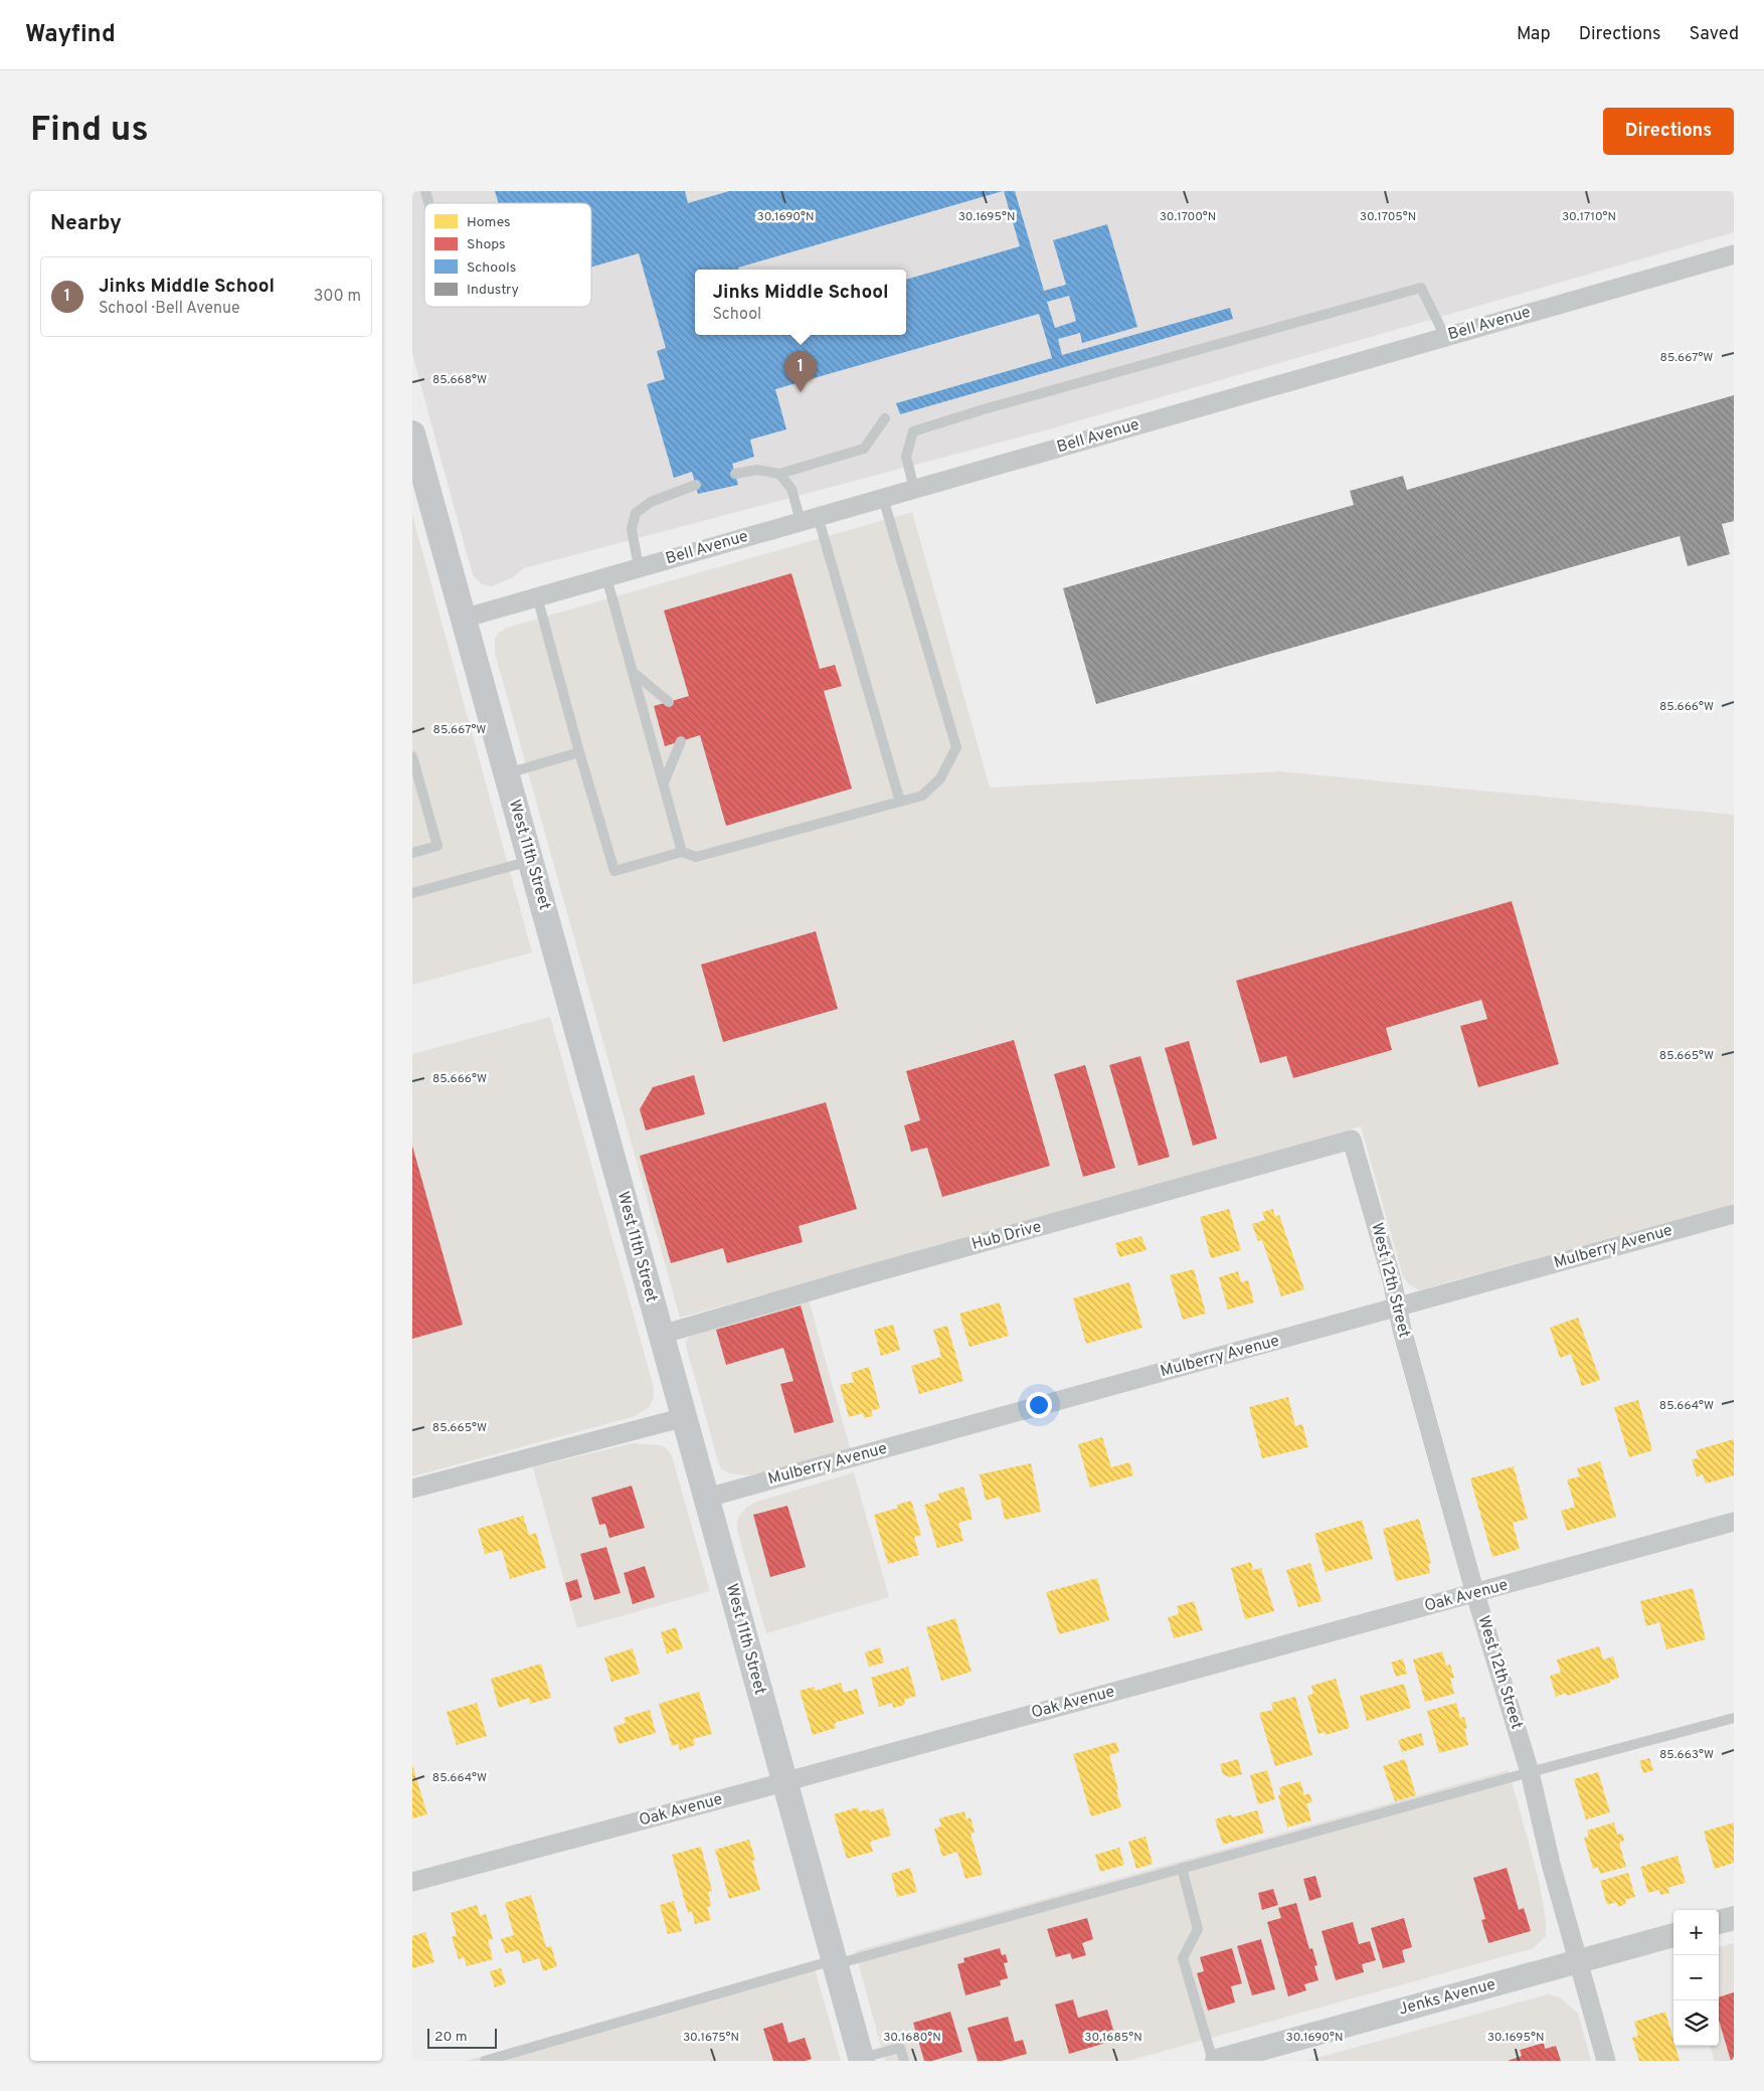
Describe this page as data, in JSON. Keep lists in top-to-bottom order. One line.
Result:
{"streets":{"main road":["West 11th Street"],"street":["Bell Avenue","Hub Drive","Mulberry Avenue","West 12th Street","Oak Avenue","Jenks Avenue"]},"crossings":[["Bell Avenue","West 11th Street"],["West 11th Street","Hub Drive"],["West 11th Street","Mulberry Avenue"],["West 11th Street","Oak Avenue"],["Hub Drive","West 12th Street"],["Mulberry Avenue","West 12th Street"],["West 12th Street","Oak Avenue"],["West 12th Street","Jenks Avenue"]],"legend":["Homes","Shops","Schools","Industry"],"scale_bar":"20 m","page":{"header":"Wayfind","nav":["Map","Directions","Saved"],"buttons":"Directions","title":"Find us","heading":"Nearby","list":[{"mark":"1","name":"Jinks Middle School","note":"School · Bell Avenue","value":"300 m"}],"popup":["Jinks Middle School","School"],"pins":"1","map_buttons":["+","−"],"scale":"20 m"},"coordinates":["30.1690°N","30.1695°N","30.1700°N","30.1705°N","30.1710°N","85.667°W","85.668°W","85.666°W","85.665°W","85.664°W","85.663°W","30.1675°N","30.1680°N","30.1685°N"]}
